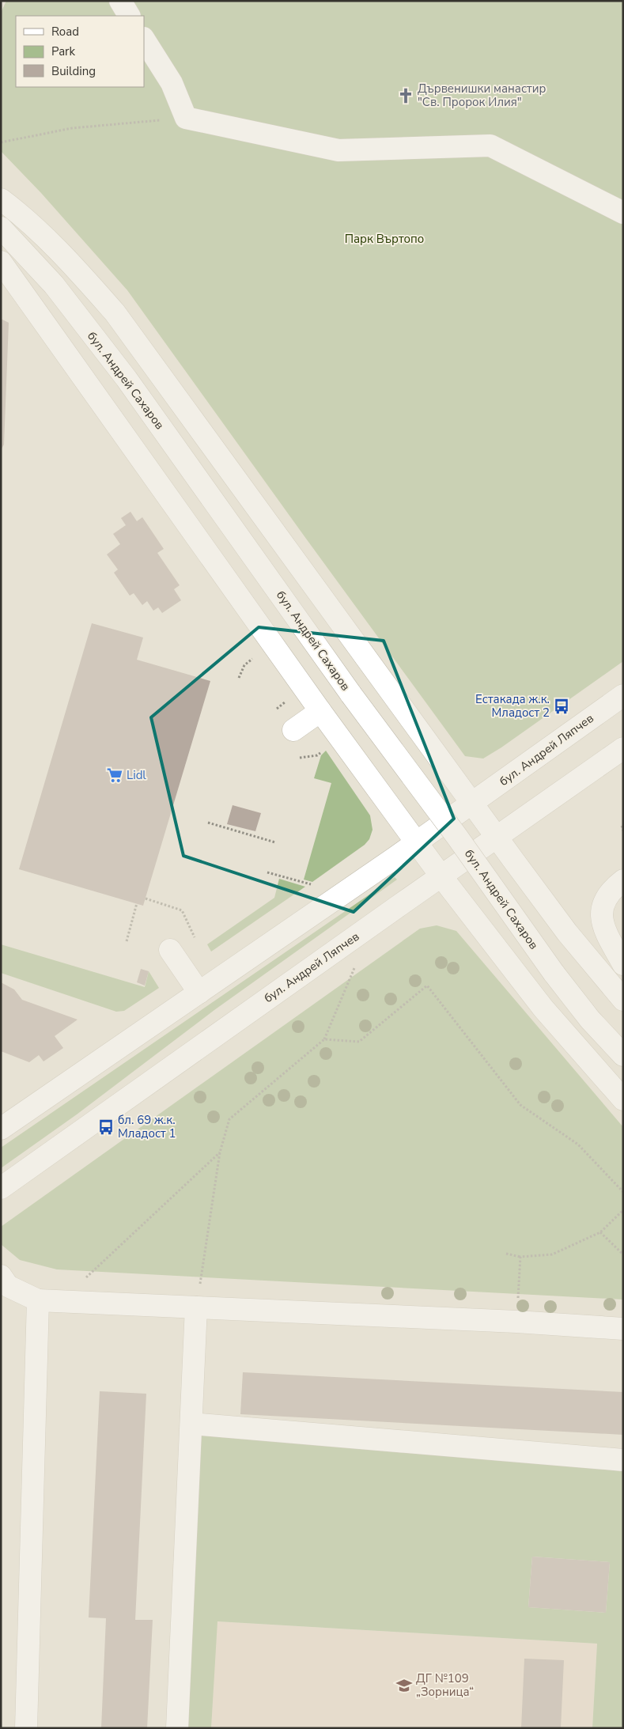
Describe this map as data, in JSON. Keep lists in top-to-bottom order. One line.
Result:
{"streets":{"main road":["бул. Андрей Сахаров","бул. Андрей Ляпчев"]},"parks":["Парк Въртопо"],"places":{"church":["Дървенишки манастир \"Св. Пророк Илия\""],"bus stop":["Естакада ж.к. Младост 2","бл. 69 ж.к. Младост 1"],"supermarket":["Lidl"],"school or university":["ДГ №109 „Зорница“"]},"legend":["Road","Park","Building"]}
